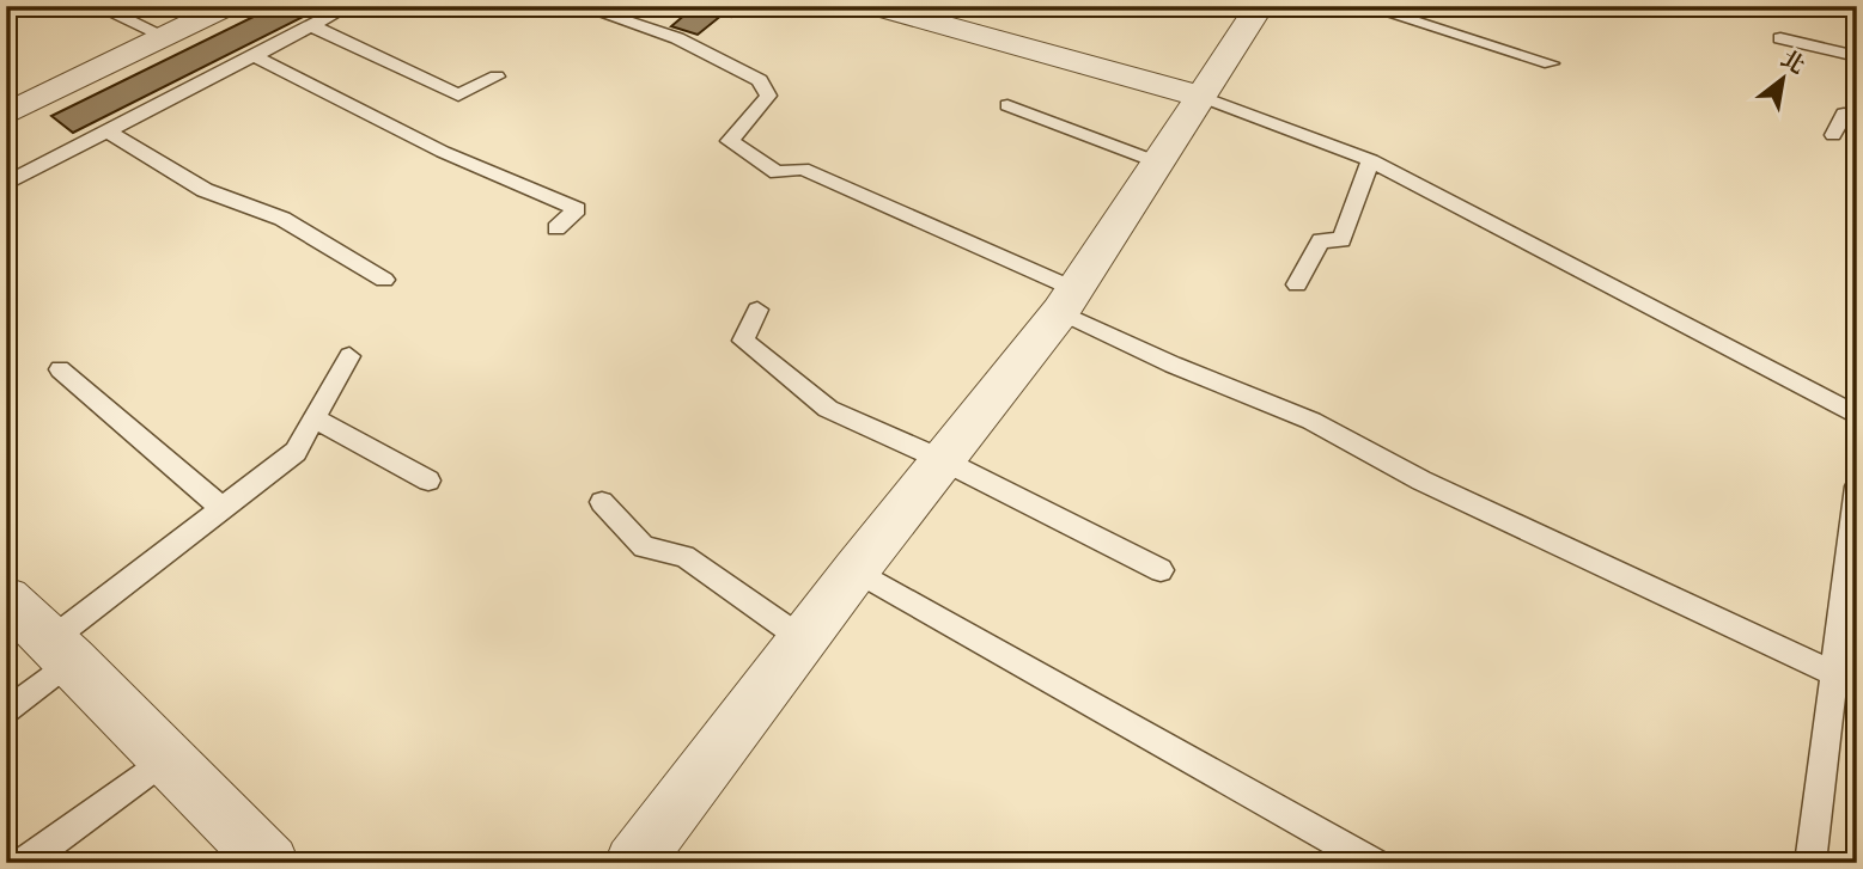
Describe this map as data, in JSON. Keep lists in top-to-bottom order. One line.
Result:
{"north":"top right"}
